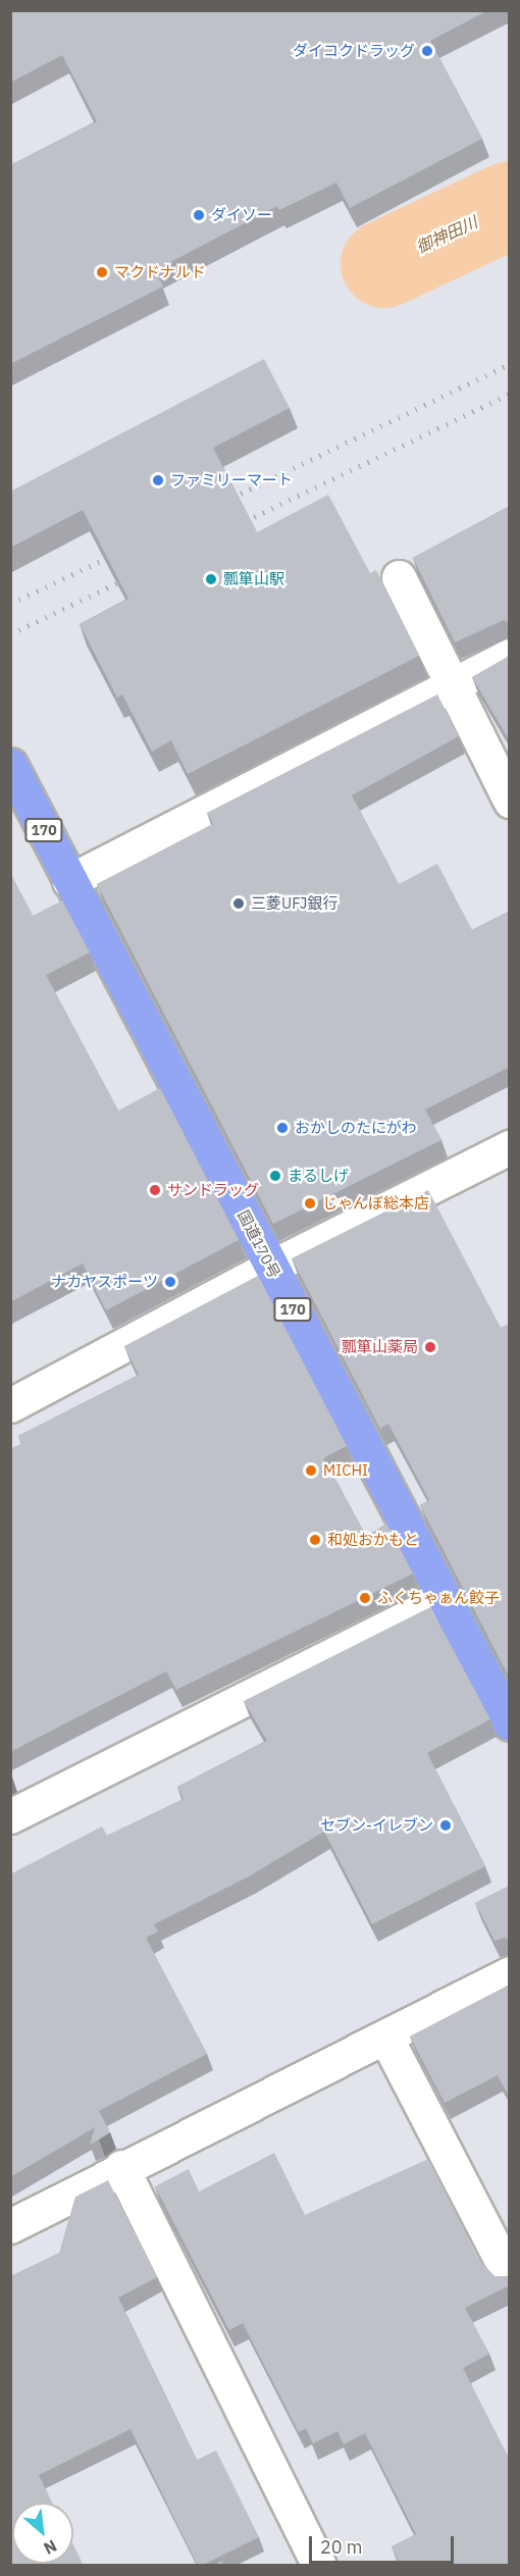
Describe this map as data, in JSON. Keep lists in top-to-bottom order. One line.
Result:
{"streets":{"highway":["170","国道170号"]},"water":["御神田川"],"places":["ダイコクドラッグ","ダイソー","マクドナルド","ファミリーマート","瓢箪山駅","三菱UFJ銀行","おかしのたにがわ","まるしげ","サンドラッグ","じゃんぼ総本店","ナカヤスポーツ","瓢箪山薬局","MICHI","和処おかもと","ふくちゃぁん餃子","セブン-イレブン"],"scale_bar":"20 m","north":"bottom right"}
